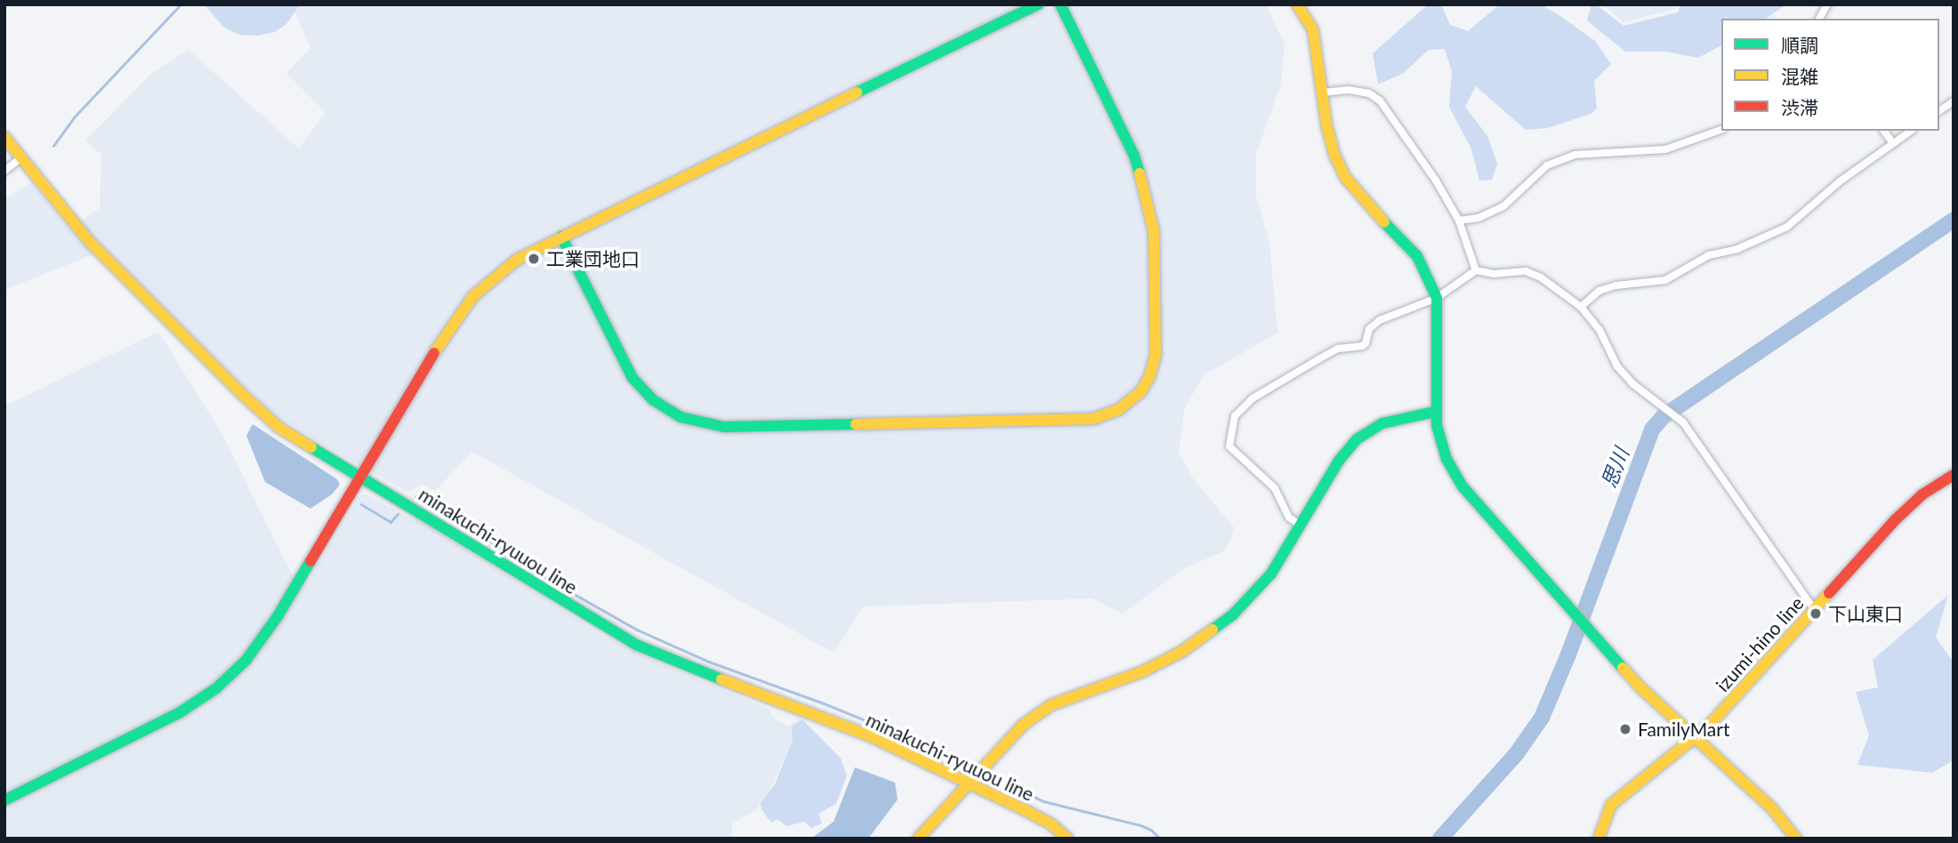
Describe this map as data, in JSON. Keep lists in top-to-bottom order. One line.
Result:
{"streets":{"street":["minakuchi-ryuuou line","izumi-hino line"]},"water":["思川"],"places":["工業団地口","下山東口","FamilyMart"],"legend":["順調","混雑","渋滞"]}
